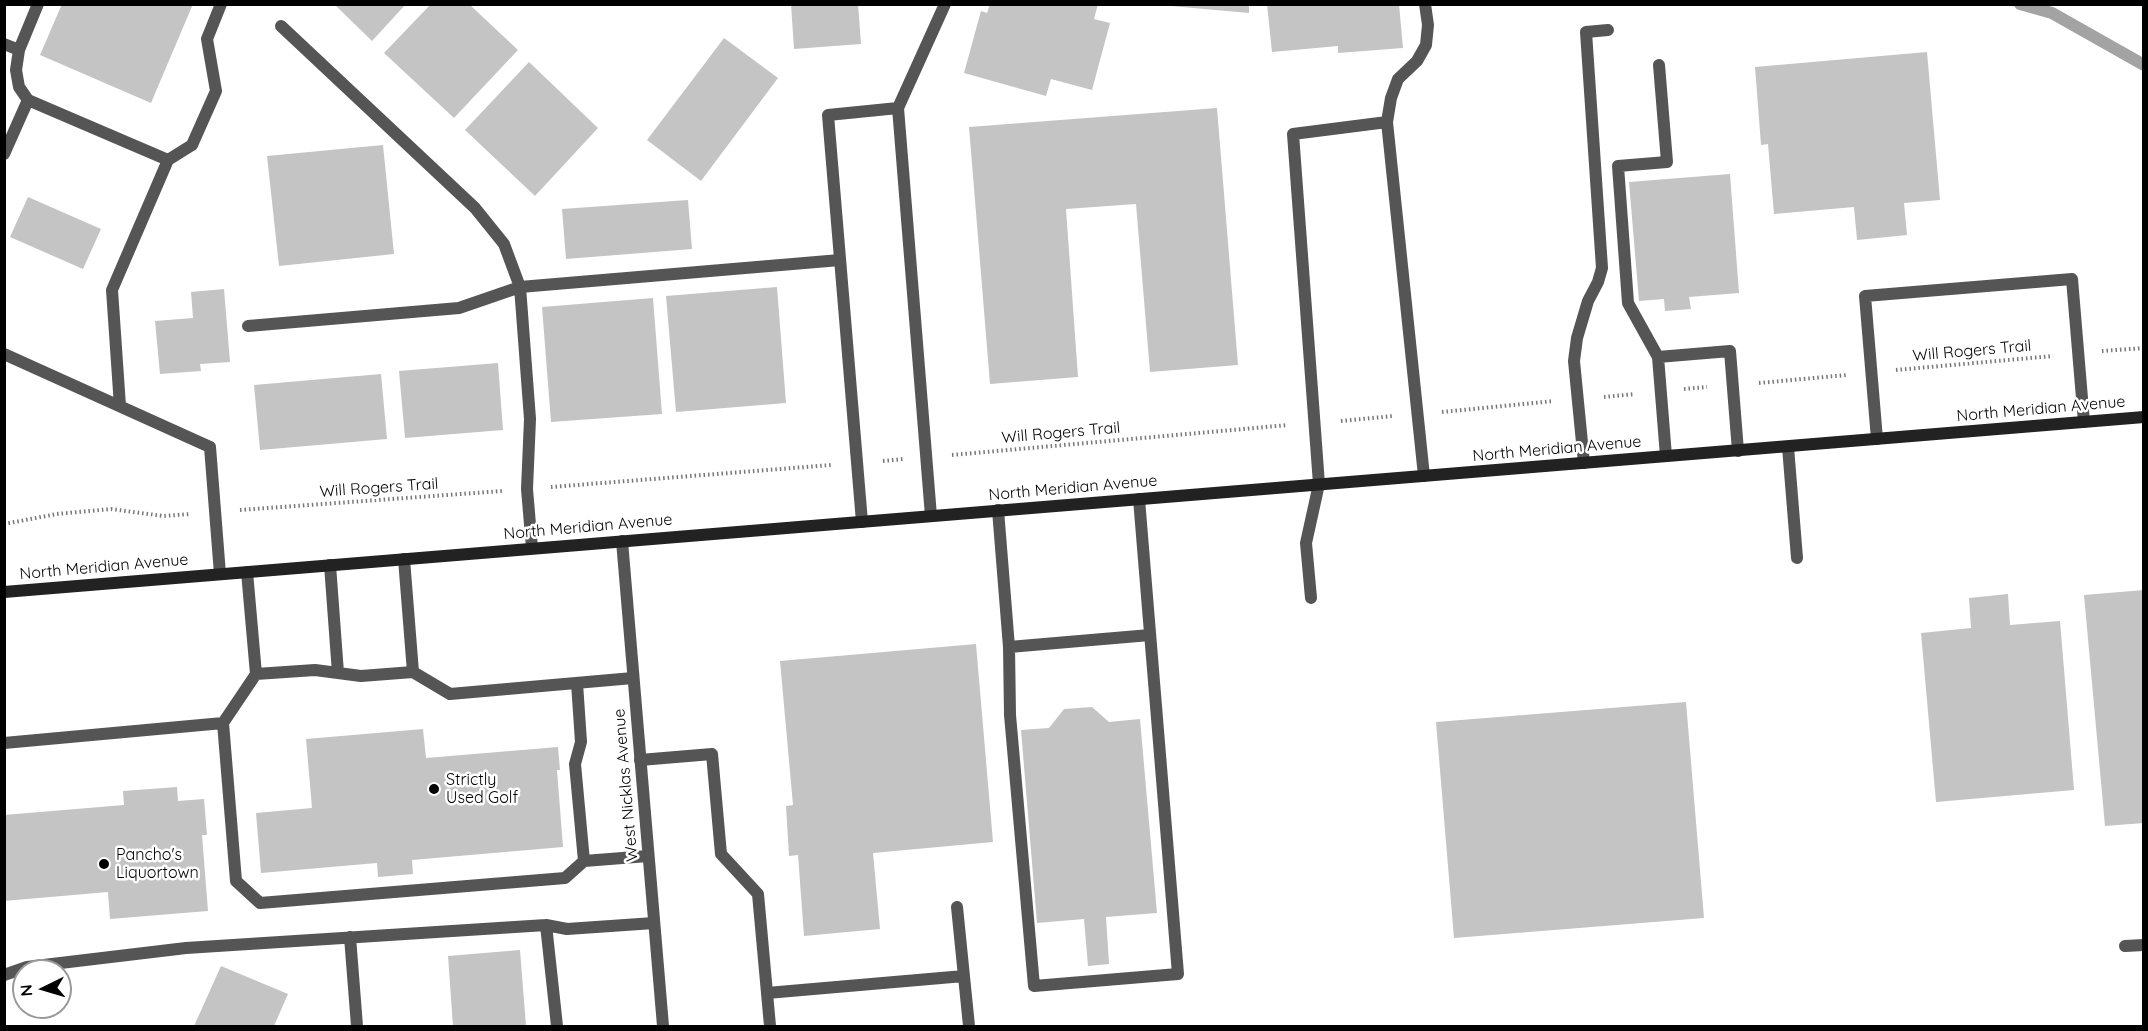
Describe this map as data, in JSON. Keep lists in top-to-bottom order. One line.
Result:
{"streets":{"main road":["North Meridian Avenue"],"street":["West Nicklas Avenue"],"path":["Will Rogers Trail"]},"crossings":[["North Meridian Avenue","West Nicklas Avenue"]],"places":["Strictly Used Golf","Pancho's Liquortown"],"north":"left"}
